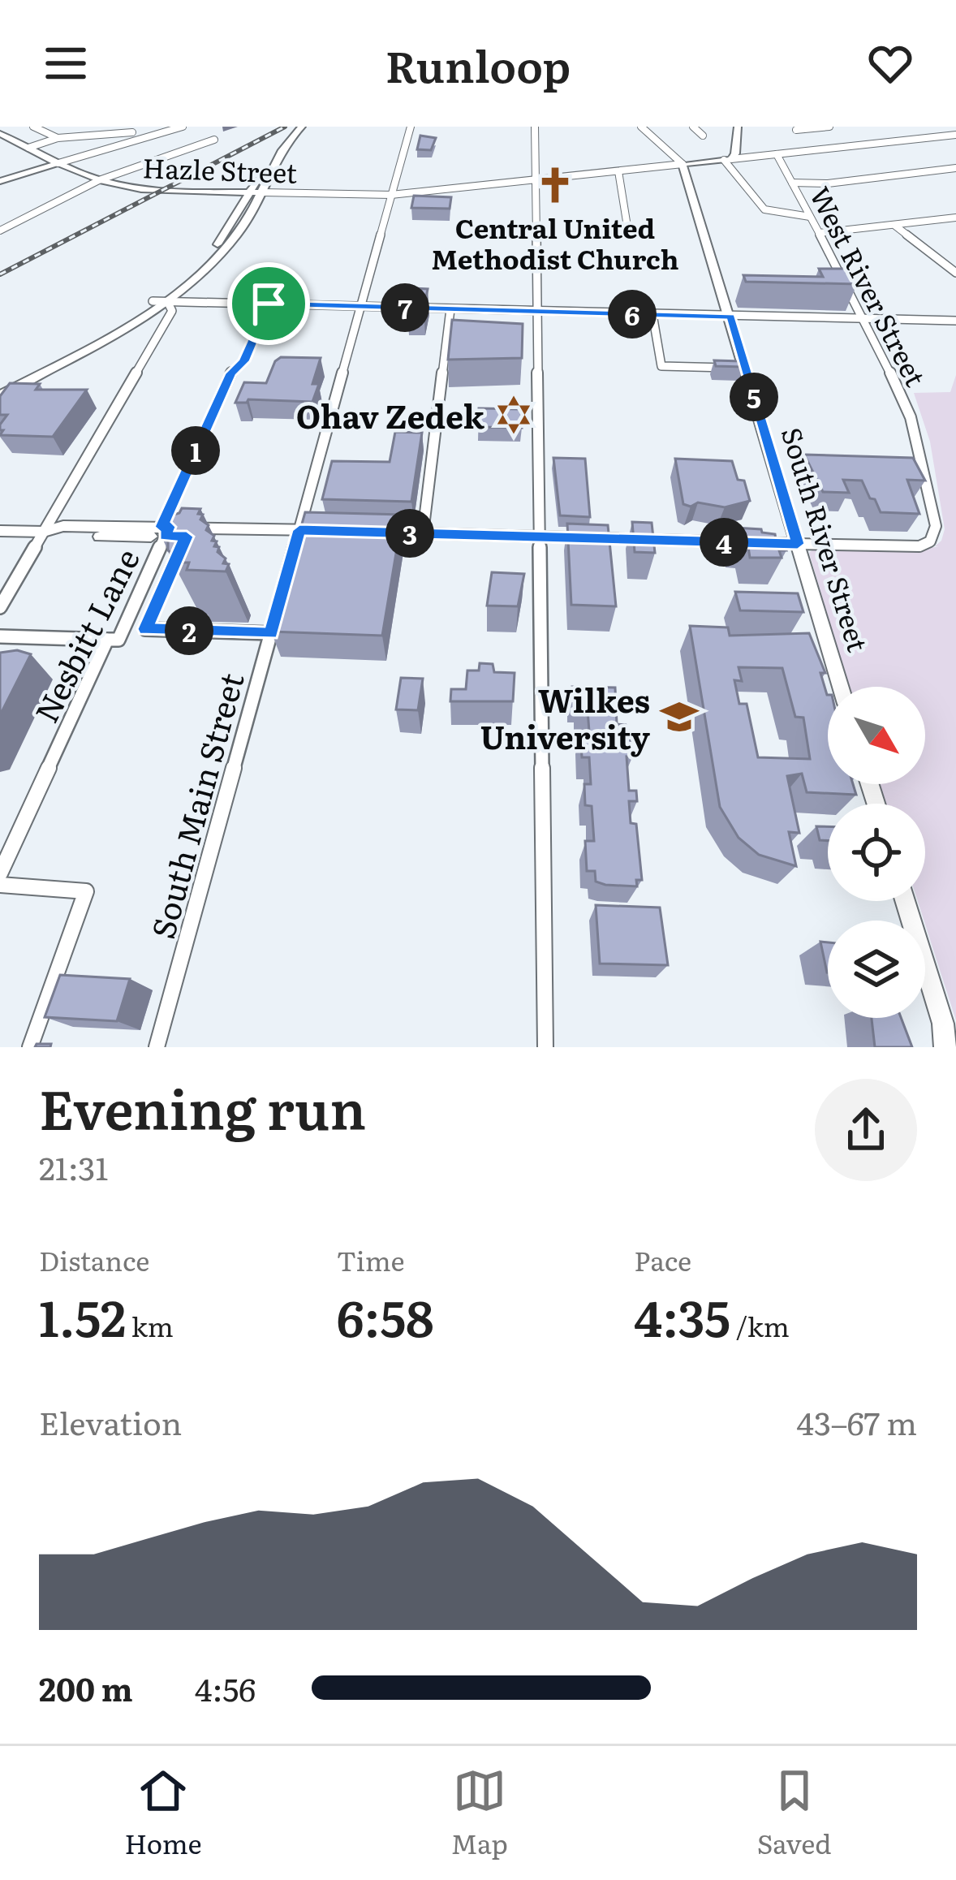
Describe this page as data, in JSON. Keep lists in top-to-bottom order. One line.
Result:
{"streets":{"main road":["Hazle Street","South River Street"],"street":["West River Street","Nesbitt Lane","South Main Street"]},"crossings":[["Hazle Street","South River Street"],["Hazle Street","South Main Street"],["West River Street","South River Street"]],"places":{"church":["Central United Methodist Church"],"synagogue":["Ohav Zedek"],"school or university":["Wilkes University"]},"north":"bottom right","page":{"header":"Runloop","pins":["7","6","5","1","3","4","2"],"heading":["Evening run","21:31"],"stats":[["Distance","1.52 km"],["Time","6:58"],["Pace","4:35 /km"]],"chart":["Elevation","43–67 m"],"list":[{"name":"200 m","note":"4:56"}],"tabs":["Home","Map","Saved"]}}
